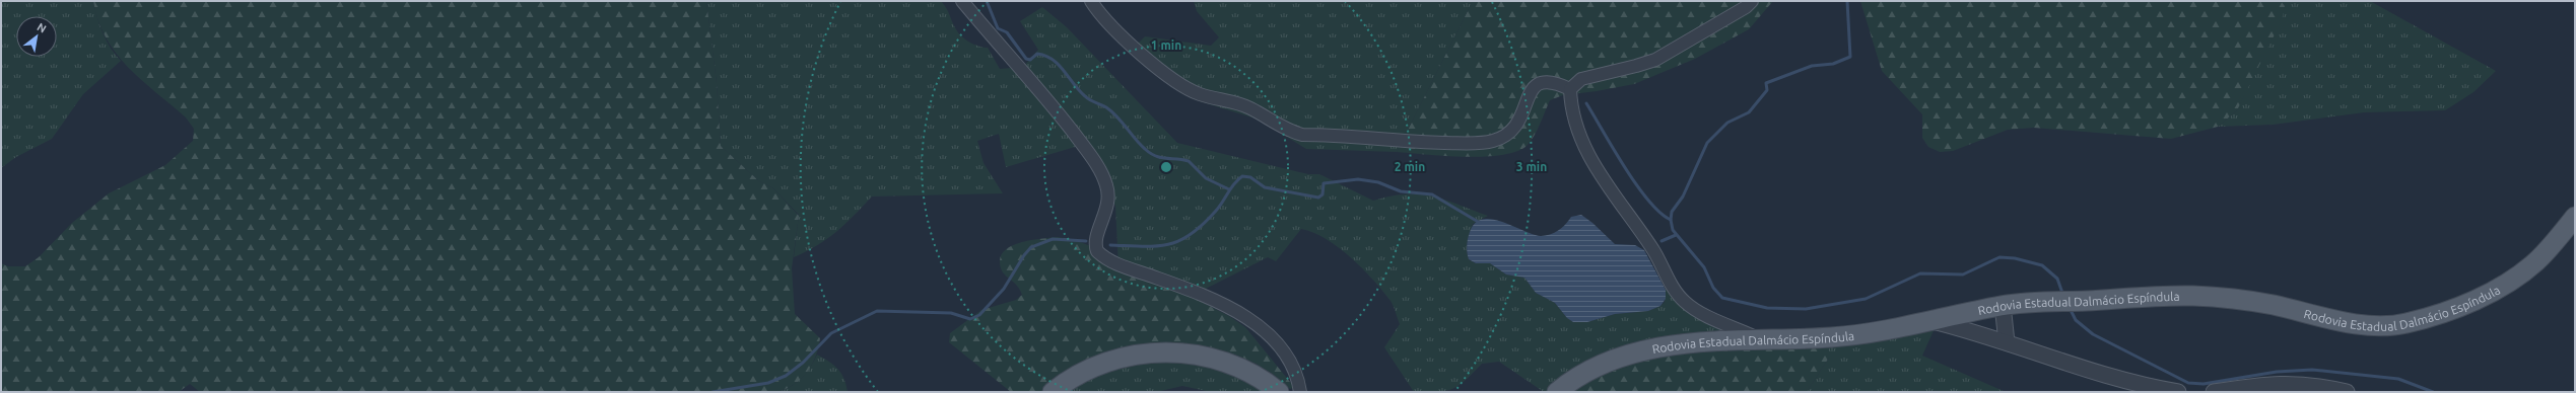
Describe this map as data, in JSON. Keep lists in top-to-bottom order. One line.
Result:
{"streets":{"main road":["Rodovia Estadual Dalmácio Espíndula"]},"north":"top right","rings":["1 min","2 min","3 min"]}
